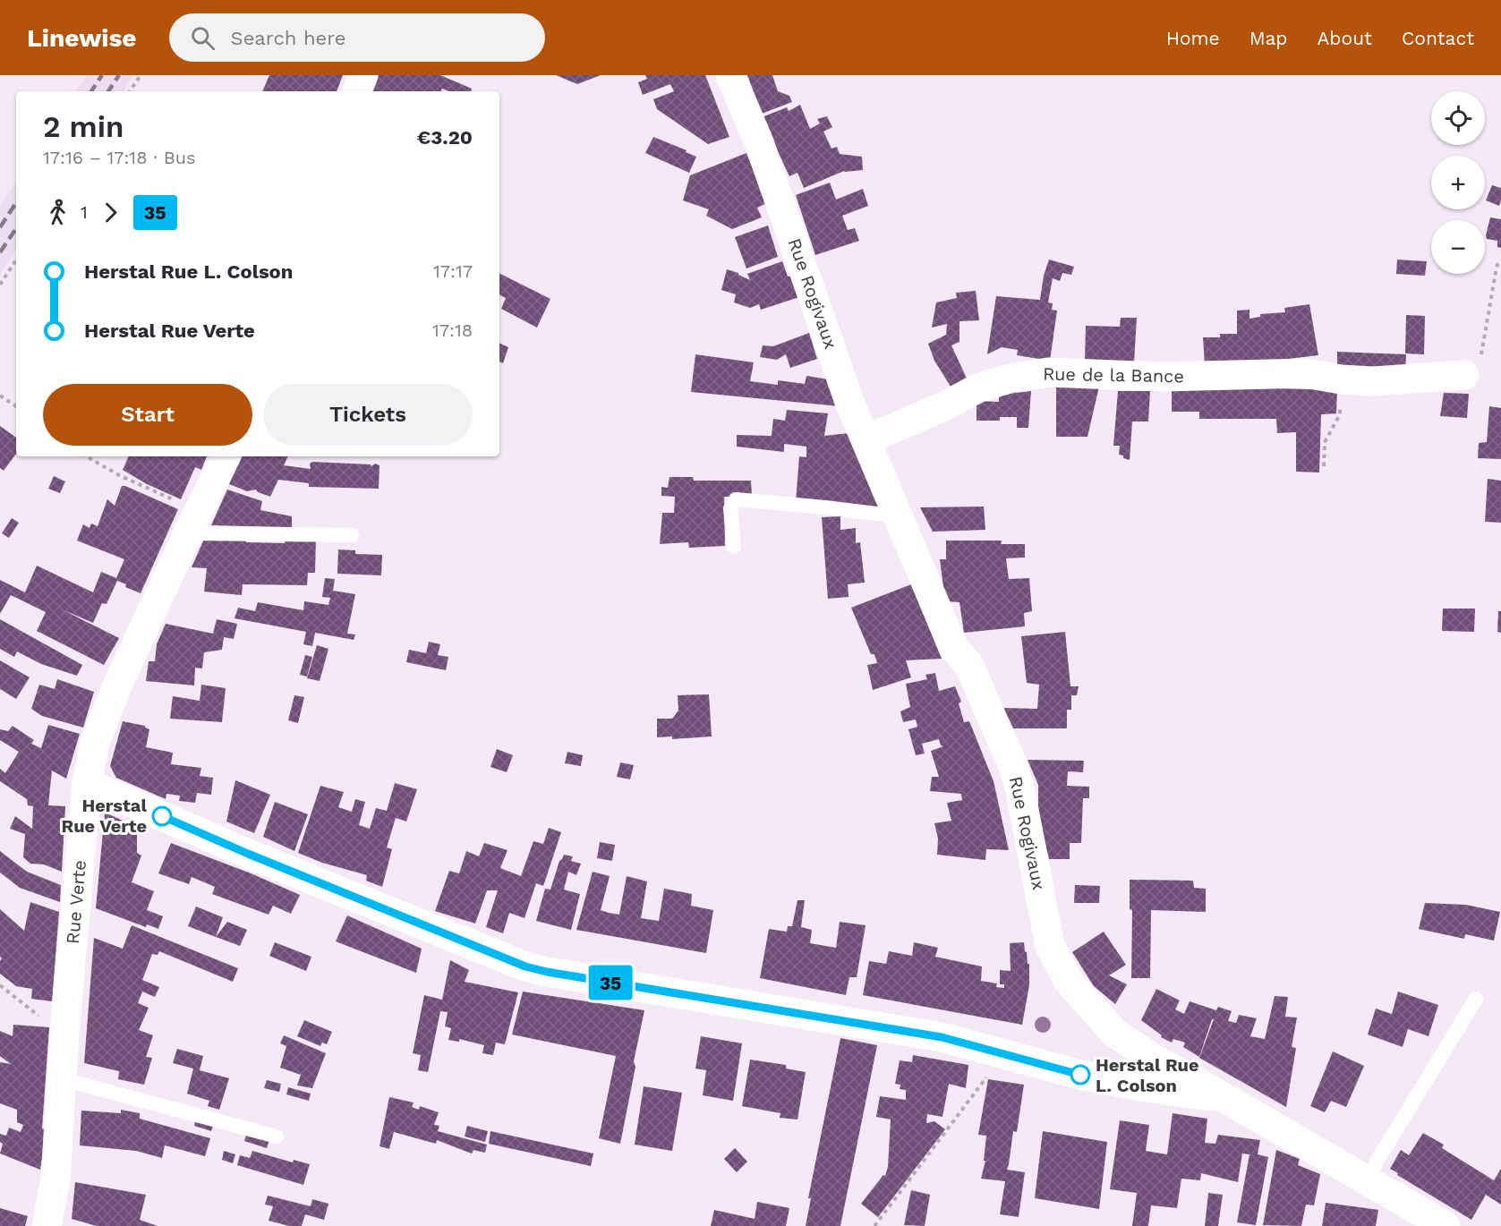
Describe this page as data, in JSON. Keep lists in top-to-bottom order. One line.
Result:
{"streets":{"street":["Rue Rogivaux","Rue de la Bance","Rue Verte"]},"crossings":[["Rue Rogivaux","Rue de la Bance"]],"places":["Herstal Rue Verte","Herstal Rue L. Colson"],"lines":["bus line 35"],"page":{"header":"Linewise","search":"Search here","nav":["Home","Map","About","Contact"],"on_map":"35","map_buttons":["+","−"],"heading":["2 min","17:16 – 17:18 · Bus","€3.20"],"legs":["1","35"],"list":[{"name":"Herstal Rue L. Colson","value":"17:17"},{"name":"Herstal Rue Verte","value":"17:18"}],"buttons":["Start","Tickets"]}}
